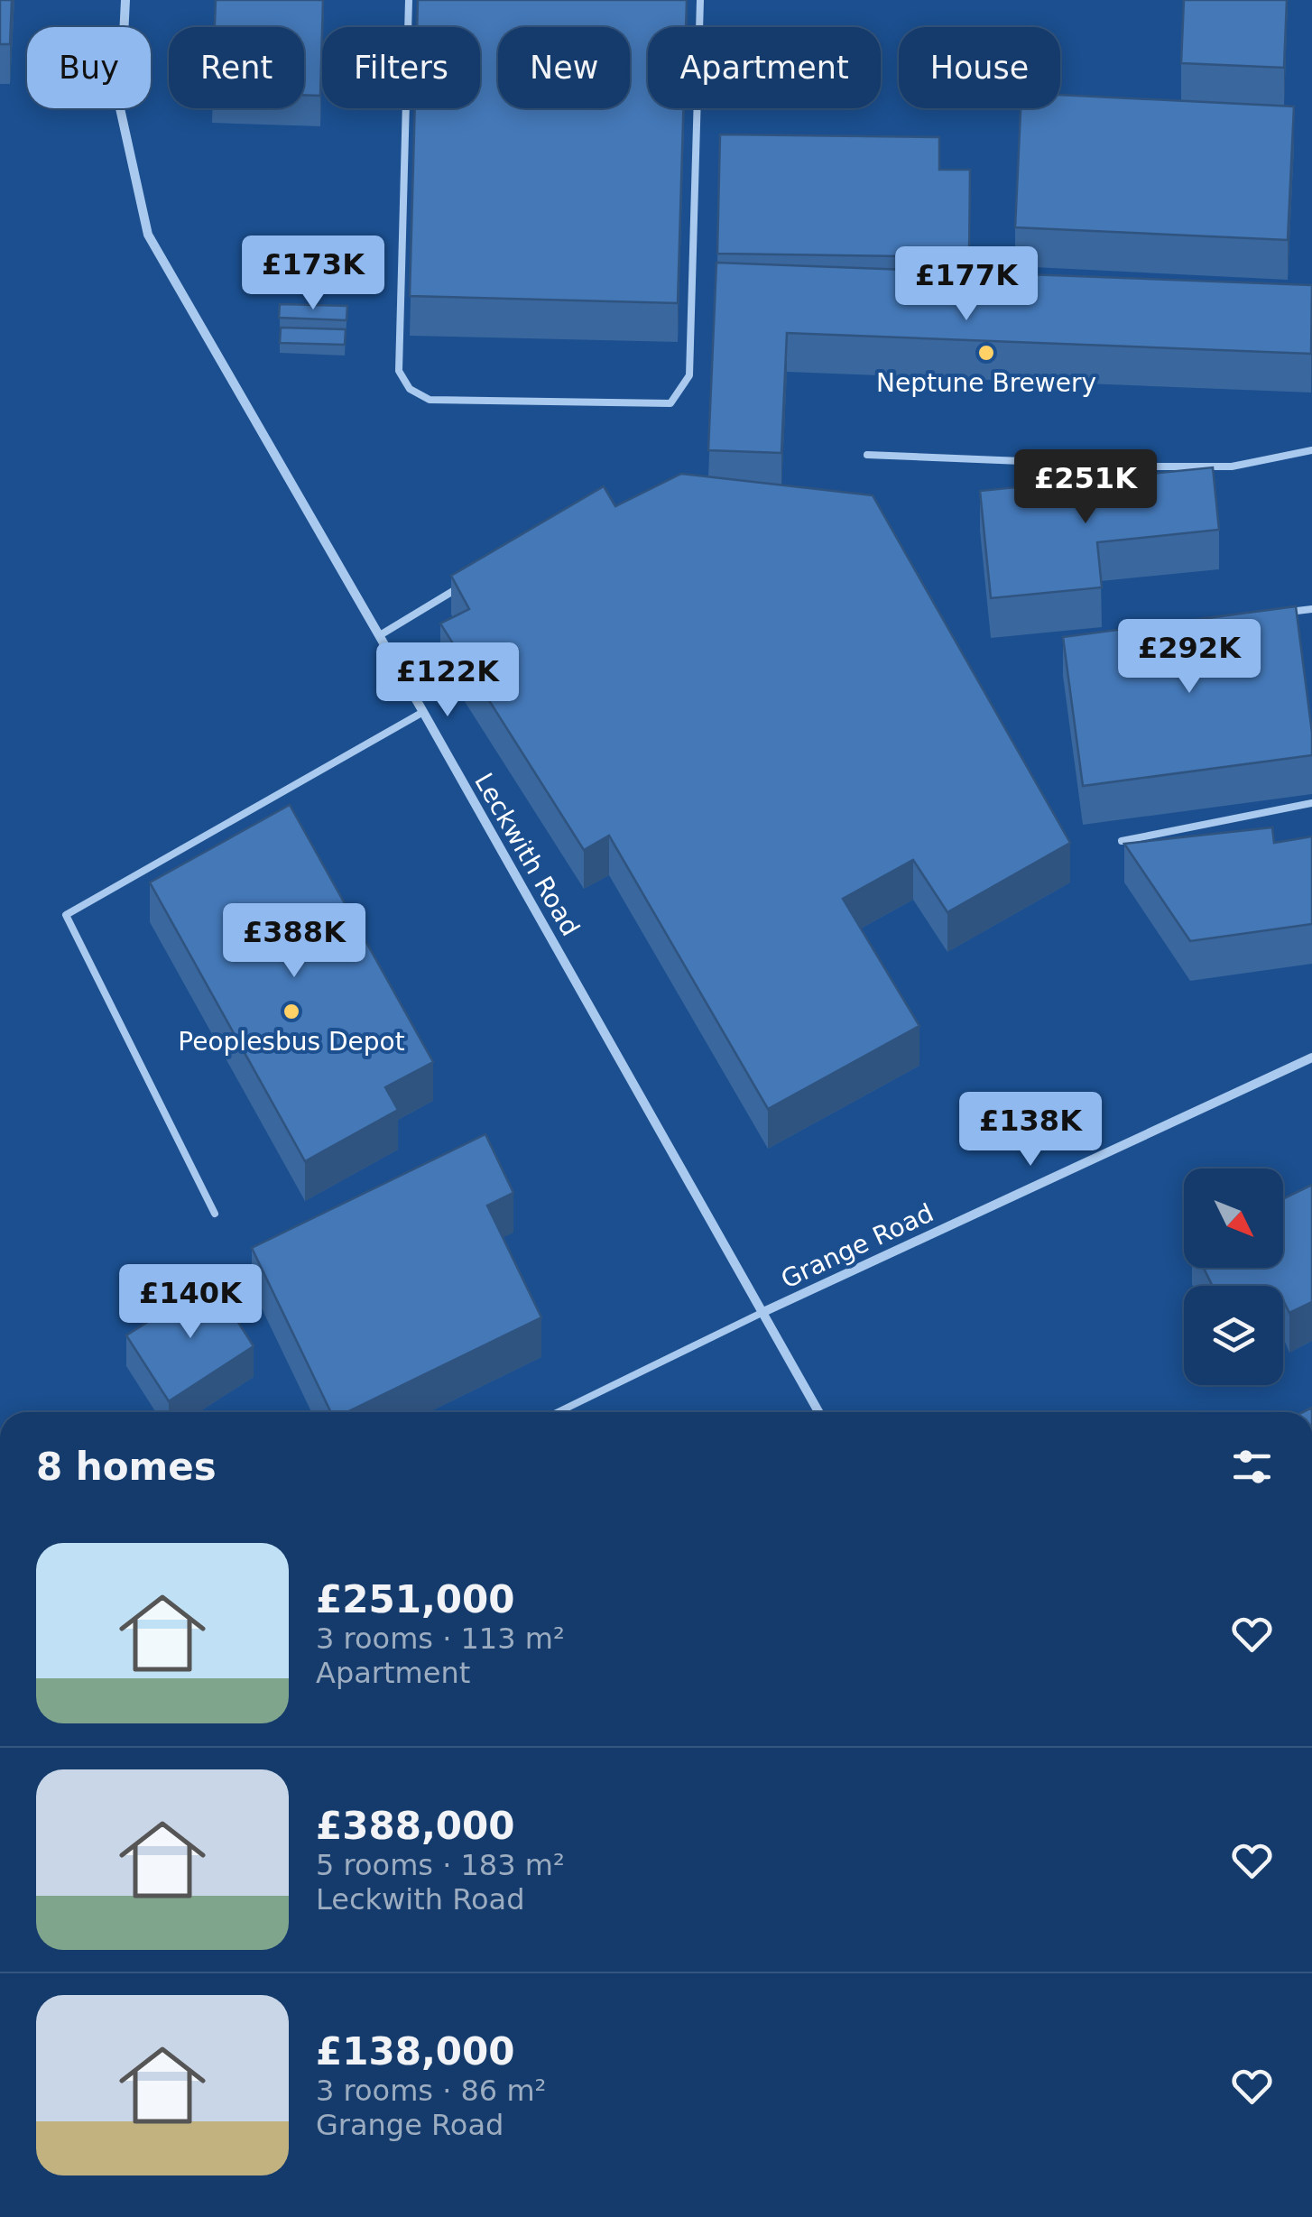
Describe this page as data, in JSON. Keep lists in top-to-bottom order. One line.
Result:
{"streets":{"street":["Leckwith Road","Grange Road"]},"crossings":[["Leckwith Road","Grange Road"]],"places":["Neptune Brewery","Peoplesbus Depot"],"north":"bottom right","page":{"chip":["Buy","Rent","Filters","New","Apartment","House"],"price":["£173K","£177K","£251K","£292K","£122K","£388K","£138K","£140K"],"heading":"8 homes","list":[{"name":"£251,000","note":"3 rooms · 113 m² · Apartment"},{"name":"£388,000","note":"5 rooms · 183 m² · Leckwith Road"},{"name":"£138,000","note":"3 rooms · 86 m² · Grange Road"}]}}
